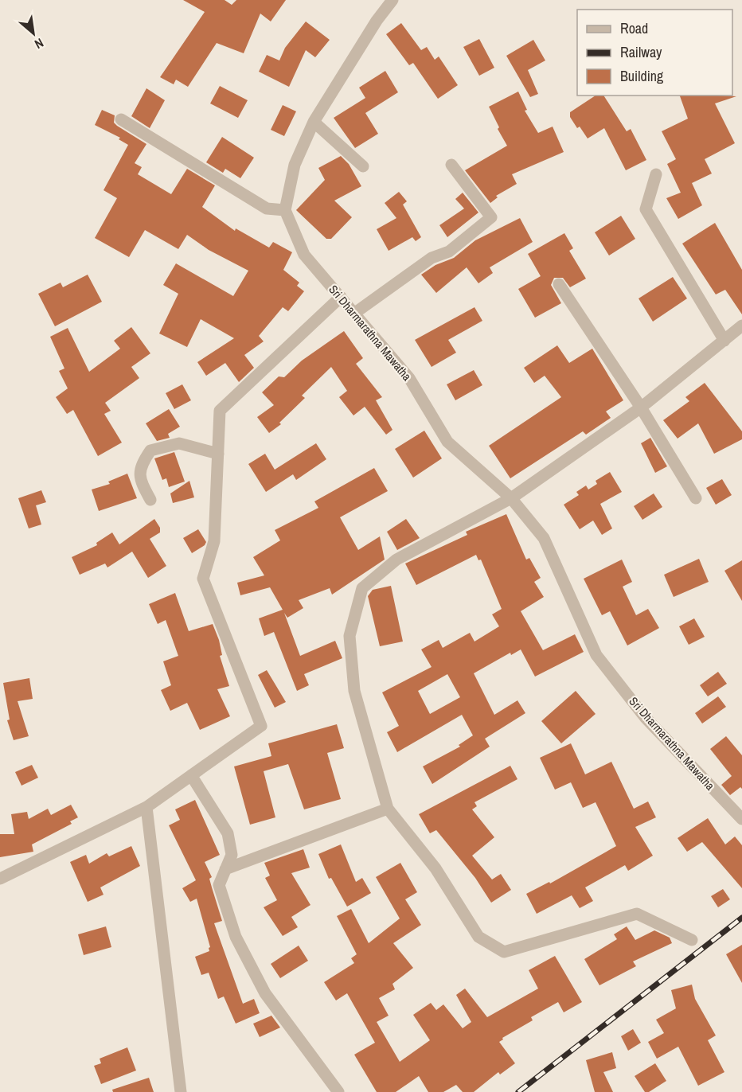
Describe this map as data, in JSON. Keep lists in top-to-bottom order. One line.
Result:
{"streets":{"street":["Sri Dharmarathna Mawatha"]},"legend":["Road","Railway","Building"],"north":"bottom right"}
